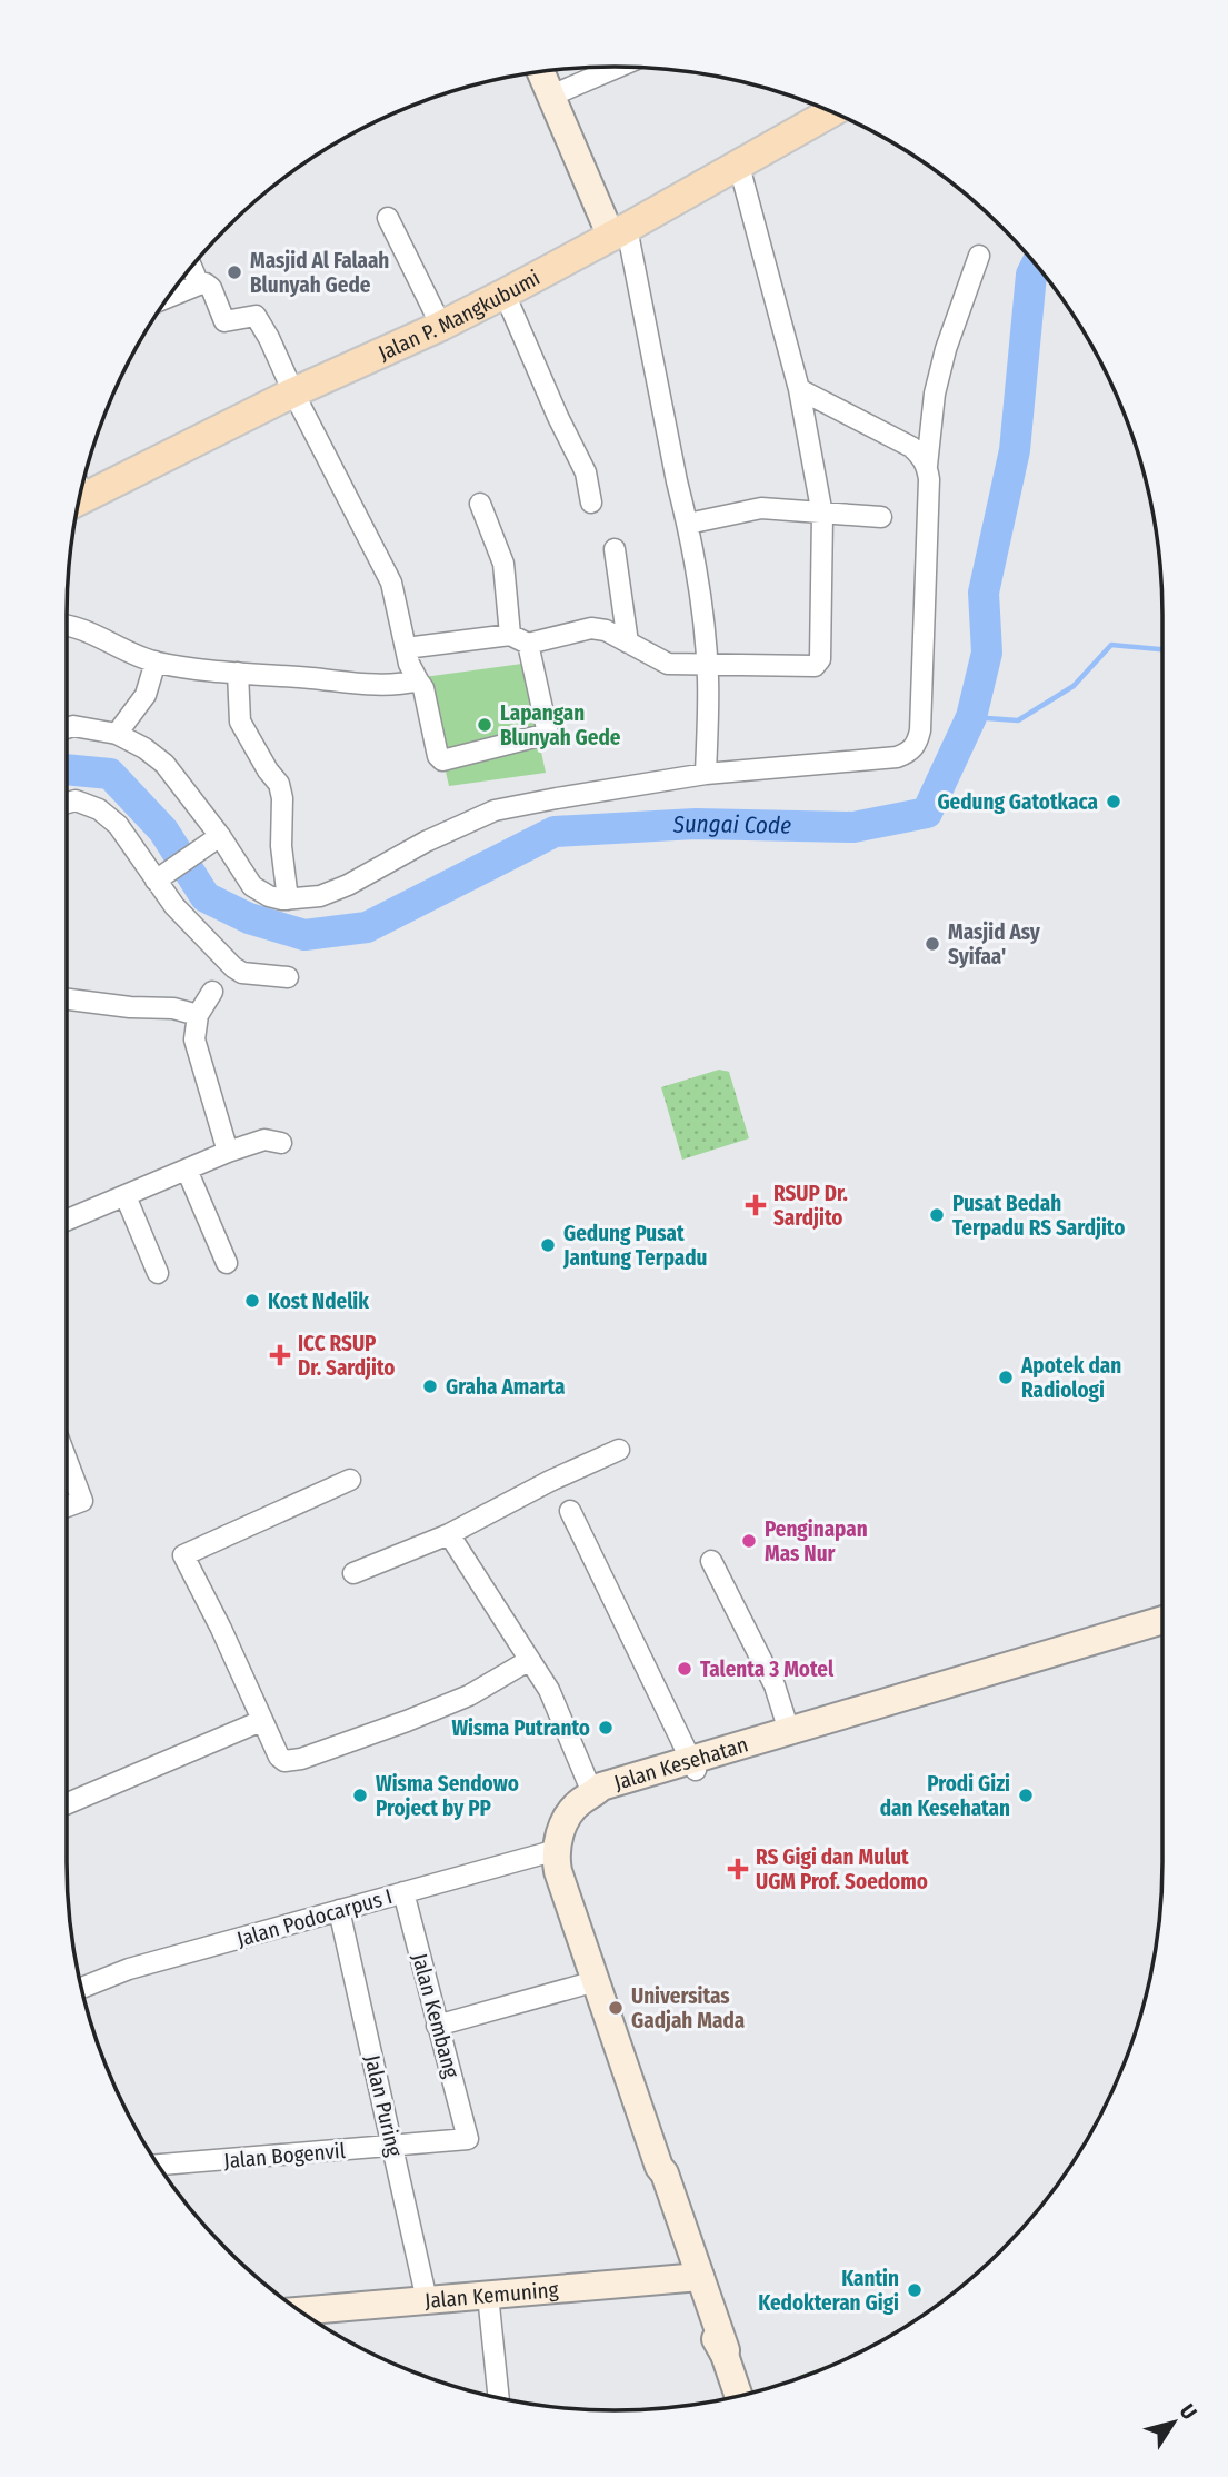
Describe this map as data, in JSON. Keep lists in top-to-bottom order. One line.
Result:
{"streets":{"main road":["Jalan P. Mangkubumi"],"street":["Jalan Kesehatan","Jalan Podocarpus I","Jalan Kembang","Jalan Puring","Jalan Bogenvil","Jalan Kemuning"]},"crossings":[["Jalan Kesehatan","Jalan Podocarpus I"],["Jalan Podocarpus I","Jalan Kembang"],["Jalan Podocarpus I","Jalan Puring"],["Jalan Kembang","Jalan Bogenvil"],["Jalan Puring","Jalan Bogenvil"],["Jalan Puring","Jalan Kemuning"]],"water":["Sungai Code"],"places":{"other":["Masjid Al Falaah Blunyah Gede","Lapangan Blunyah Gede","Gedung Gatotkaca","Masjid Asy Syifaa'","Pusat Bedah Terpadu RS Sardjito","Gedung Pusat Jantung Terpadu","Kost Ndelik","Apotek dan Radiologi","Graha Amarta","Penginapan Mas Nur","Talenta 3 Motel","Wisma Putranto","Wisma Sendowo Project by PP","Prodi Gizi dan Kesehatan","Universitas Gadjah Mada","Kantin Kedokteran Gigi"],"health":["RSUP Dr. Sardjito","ICC RSUP Dr. Sardjito","RS Gigi dan Mulut UGM Prof. Soedomo"]},"north":"top right"}
